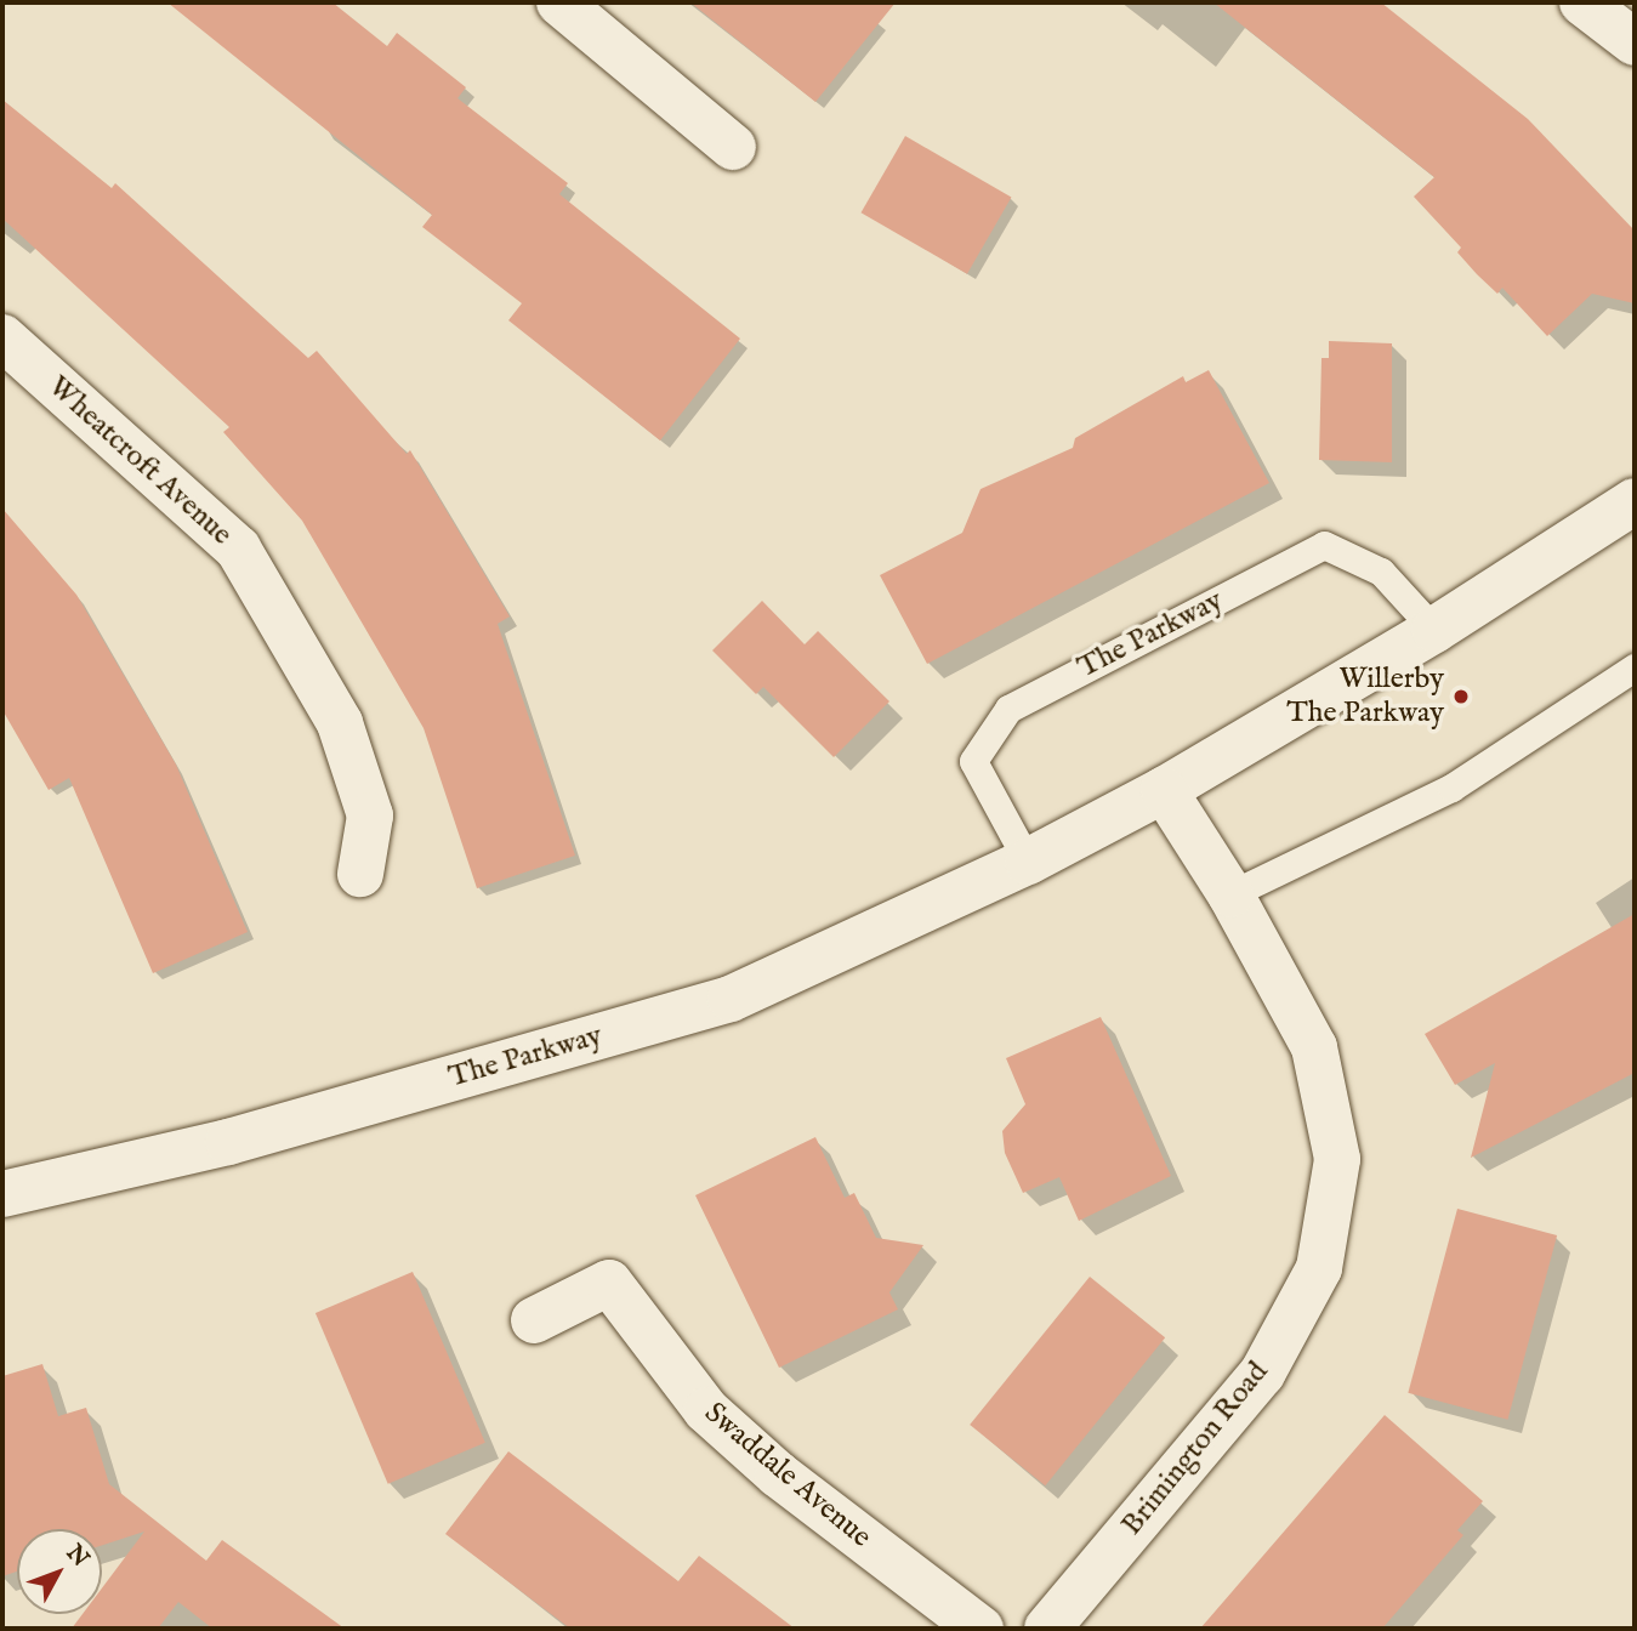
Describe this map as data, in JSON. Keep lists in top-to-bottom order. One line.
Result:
{"streets":{"street":["Wheatcroft Avenue","The Parkway","Brimington Road","Swaddale Avenue"]},"crossings":[["The Parkway","Brimington Road"]],"places":["Willerby The Parkway"],"north":"top right"}
